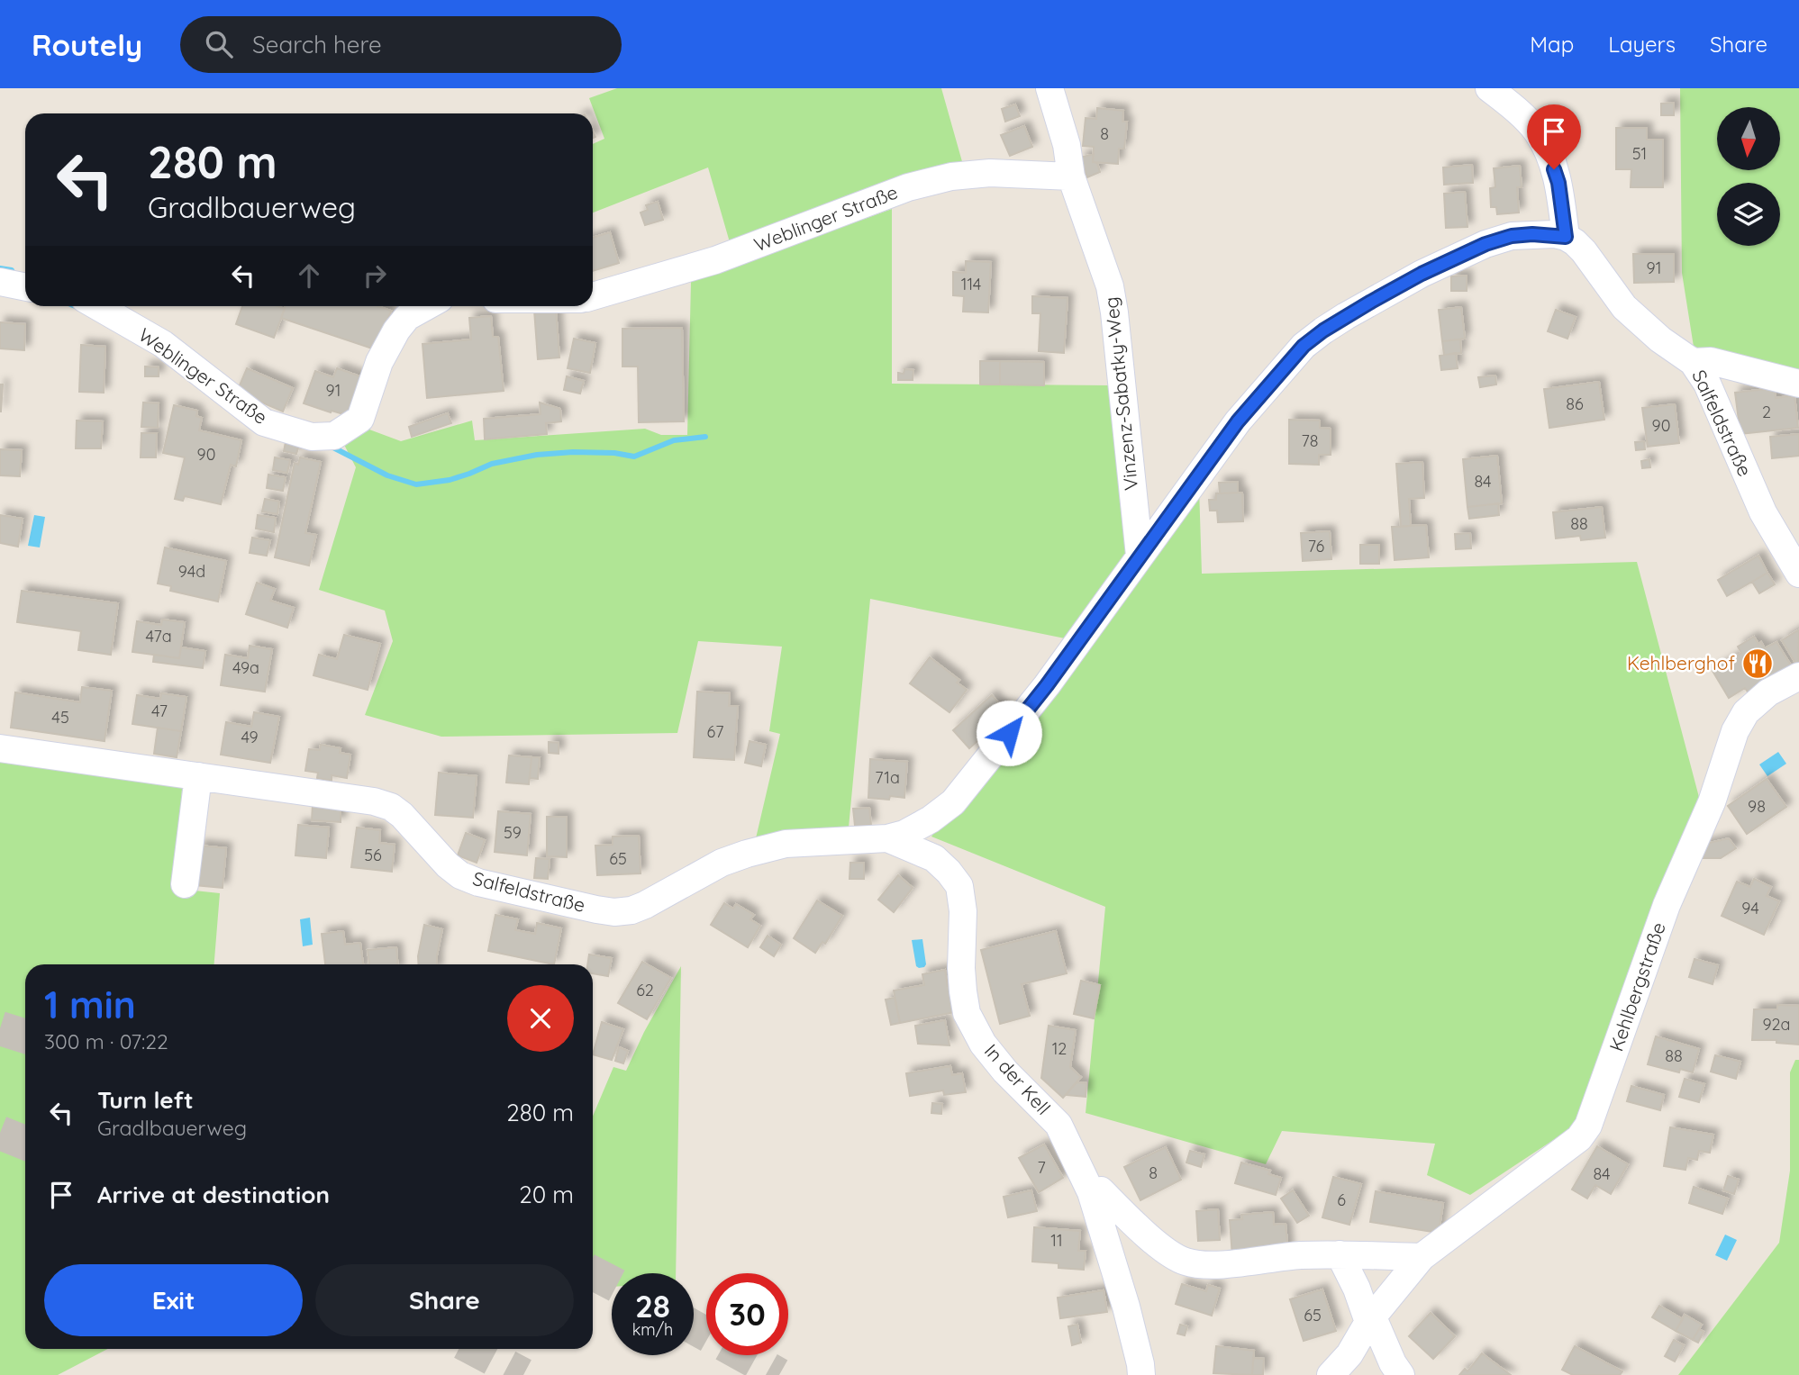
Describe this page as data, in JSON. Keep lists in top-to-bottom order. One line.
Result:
{"streets":{"street":["Weblinger Straße","Vinzenz-Sabatky-Weg","Salfeldstraße","Kehlbergstraße","In der Kell"]},"crossings":[["Weblinger Straße","Vinzenz-Sabatky-Weg"],["Vinzenz-Sabatky-Weg","Salfeldstraße"],["Salfeldstraße","In der Kell"]],"places":{"restaurant":["Kehlberghof"]},"house_numbers":["8","51","91","114","91","86","2","90","78","90","84","88","76","94d","47a","49a","47","45","67","49","71a","98","59","56","65","94","62","92a","12","88","7","8","84","6","11","65"],"north":"bottom","page":{"header":"Routely","search":"Search here","nav":["Map","Layers","Share"],"turn":["280 m","Gradlbauerweg"],"heading":["1 min","300 m · 07:22"],"list":[{"name":"Turn left","note":"Gradlbauerweg","value":"280 m"},{"name":"Arrive at destination","value":"20 m"}],"buttons":["Exit","Share"],"speed":"28 km/h","limit":"30"}}
